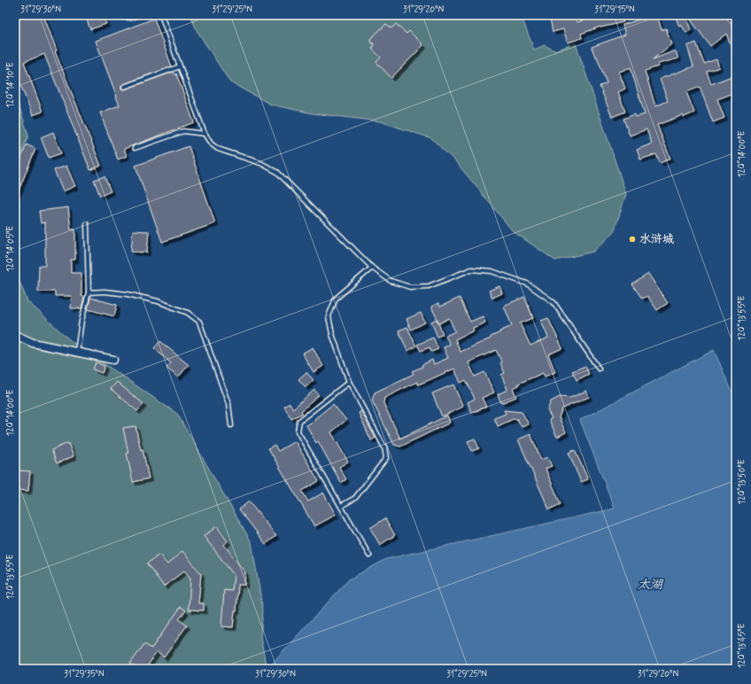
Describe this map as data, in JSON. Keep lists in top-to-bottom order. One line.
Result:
{"water":["太湖"],"places":["水浒城"],"coordinates":["31°29'30\"N","31°29'25\"N","31°29'20\"N","31°29'15\"N","120°14'10\"E","120°14'00\"E","120°14'05\"E","120°13'55\"E","120°13'50\"E","120°13'45\"E","31°29'35\"N"]}
